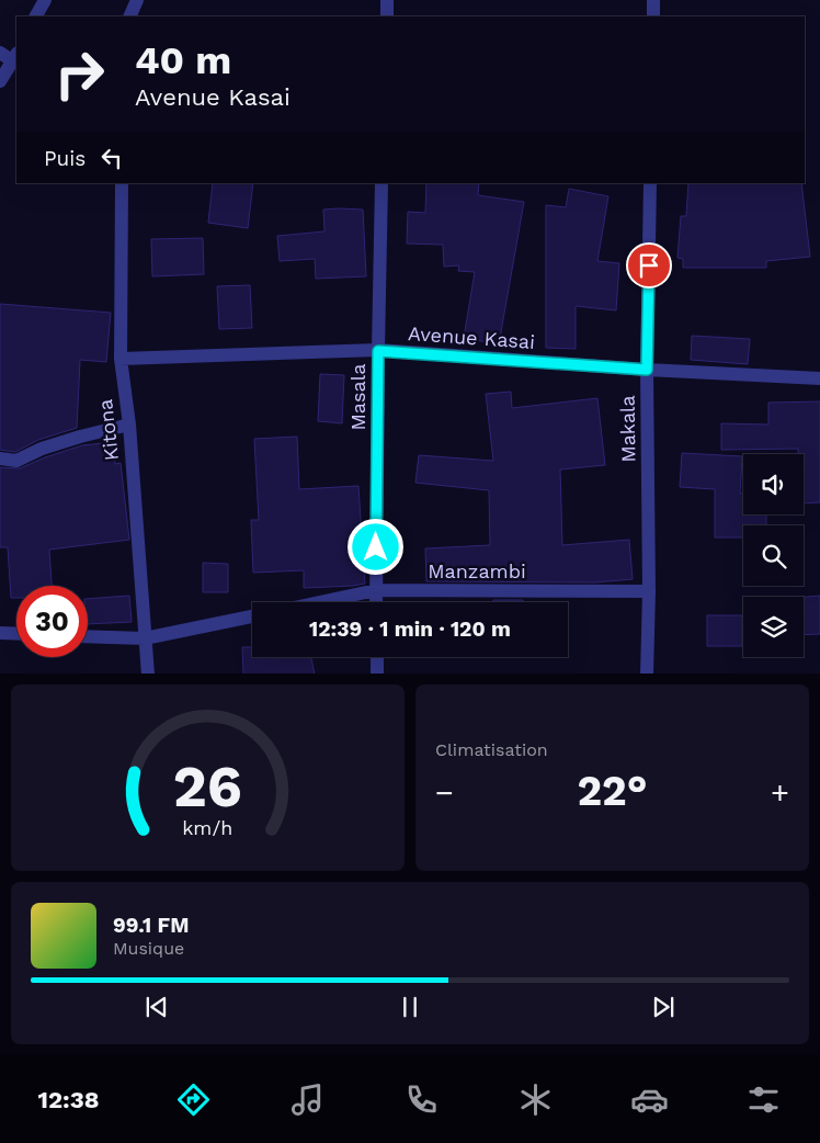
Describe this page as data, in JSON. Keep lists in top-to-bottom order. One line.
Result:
{"streets":{"street":["Avenue Kasai","Masala","Makala","Kitona","Manzambi"]},"crossings":[["Avenue Kasai","Masala"],["Avenue Kasai","Makala"],["Avenue Kasai","Kitona"],["Masala","Manzambi"],["Makala","Manzambi"]],"page":{"turn":["40 m","Avenue Kasai"],"then":"Puis","limit":"30","trip":"12:39 · 1 min · 120 m","tile":"Climatisation","heat":["−","22°","+"],"song":["99.1 FM","Musique"],"tabs":"12:38","gauge":["26","km/h"]}}
